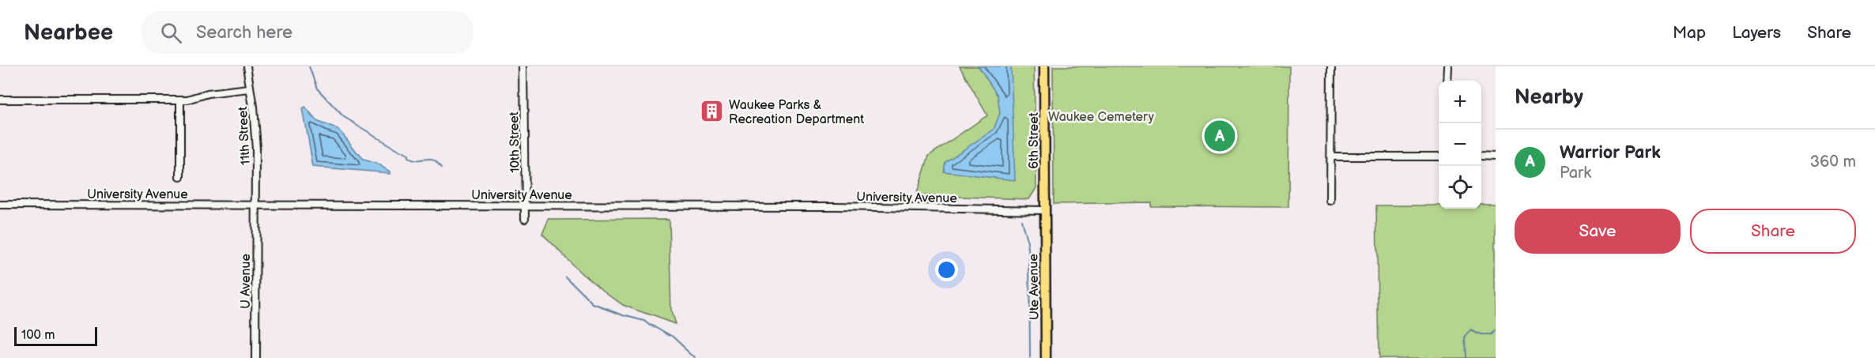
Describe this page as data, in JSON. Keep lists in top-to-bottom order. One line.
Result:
{"streets":{"main road":["6th Street","Ute Avenue"],"street":["11th Street","10th Street","University Avenue","U Avenue"]},"crossings":[["11th Street","University Avenue"],["11th Street","U Avenue"],["6th Street","University Avenue"],["6th Street","Ute Avenue"],["10th Street","University Avenue"],["University Avenue","U Avenue"],["University Avenue","Ute Avenue"]],"parks":["Waukee Cemetery"],"places":{"building":["Waukee Parks & Recreation Department"]},"scale_bar":"100 m","page":{"header":"Nearbee","search":"Search here","nav":["Map","Layers","Share"],"heading":"Nearby","map_buttons":["+","−"],"pins":"A","list":[{"mark":"A","name":"Warrior Park","note":"Park","value":"360 m"}],"buttons":["Save","Share"],"scale":"100 m"}}
